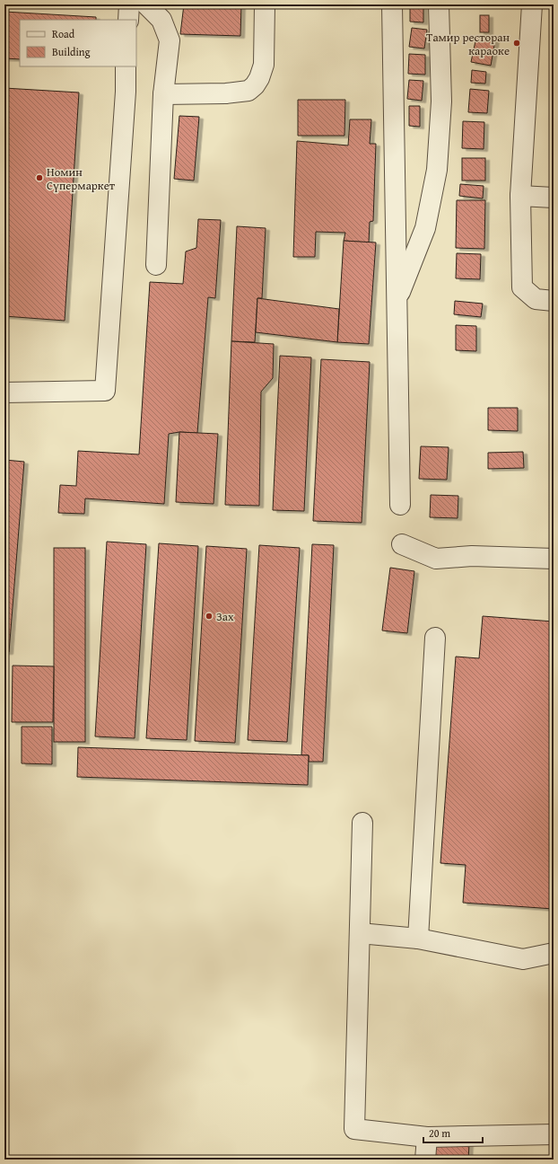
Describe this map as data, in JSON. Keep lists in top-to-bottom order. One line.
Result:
{"places":["Тамир ресторан караоке","Номин Сүпермаркет","Зах"],"legend":["Road","Building"],"scale_bar":"20 m"}
